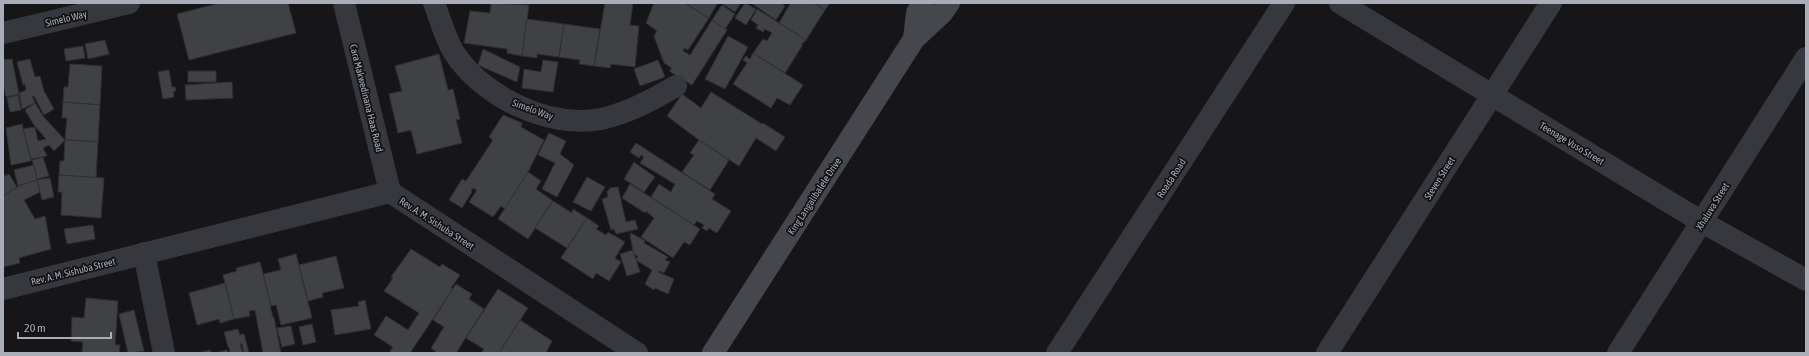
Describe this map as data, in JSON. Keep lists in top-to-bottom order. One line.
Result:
{"streets":{"street":["Simelo Way","Cara Makwedinana Haas Road","Teenage Vuso Street","Roada Road","Steven Street","King Langalibalele Drive","Xhaluva Street","Rev. A. M. Sishuba Street"]},"crossings":[["Cara Makwedinana Haas Road","Rev. A. M. Sishuba Street"],["Teenage Vuso Street","Steven Street"],["Teenage Vuso Street","Xhaluva Street"]],"scale_bar":"20 m"}
